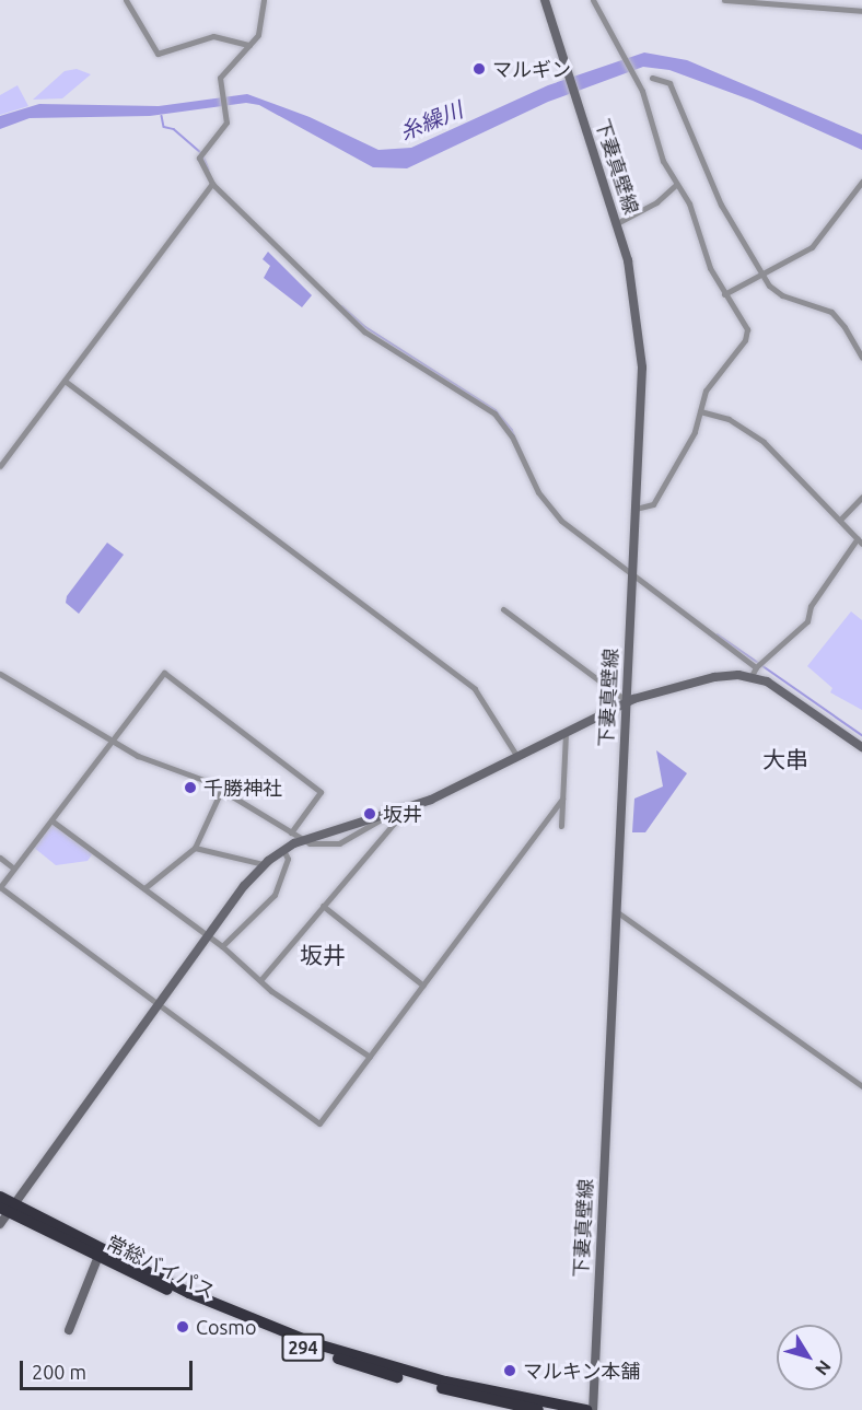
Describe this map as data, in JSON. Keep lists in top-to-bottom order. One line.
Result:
{"streets":{"highway":["常総バイパス","294"],"main road":["下妻真壁線"]},"districts":["大串","坂井"],"water":["糸繰川"],"places":["マルギン","千勝神社","坂井","Cosmo","マルキン本舗"],"scale_bar":"200 m","north":"bottom right"}
